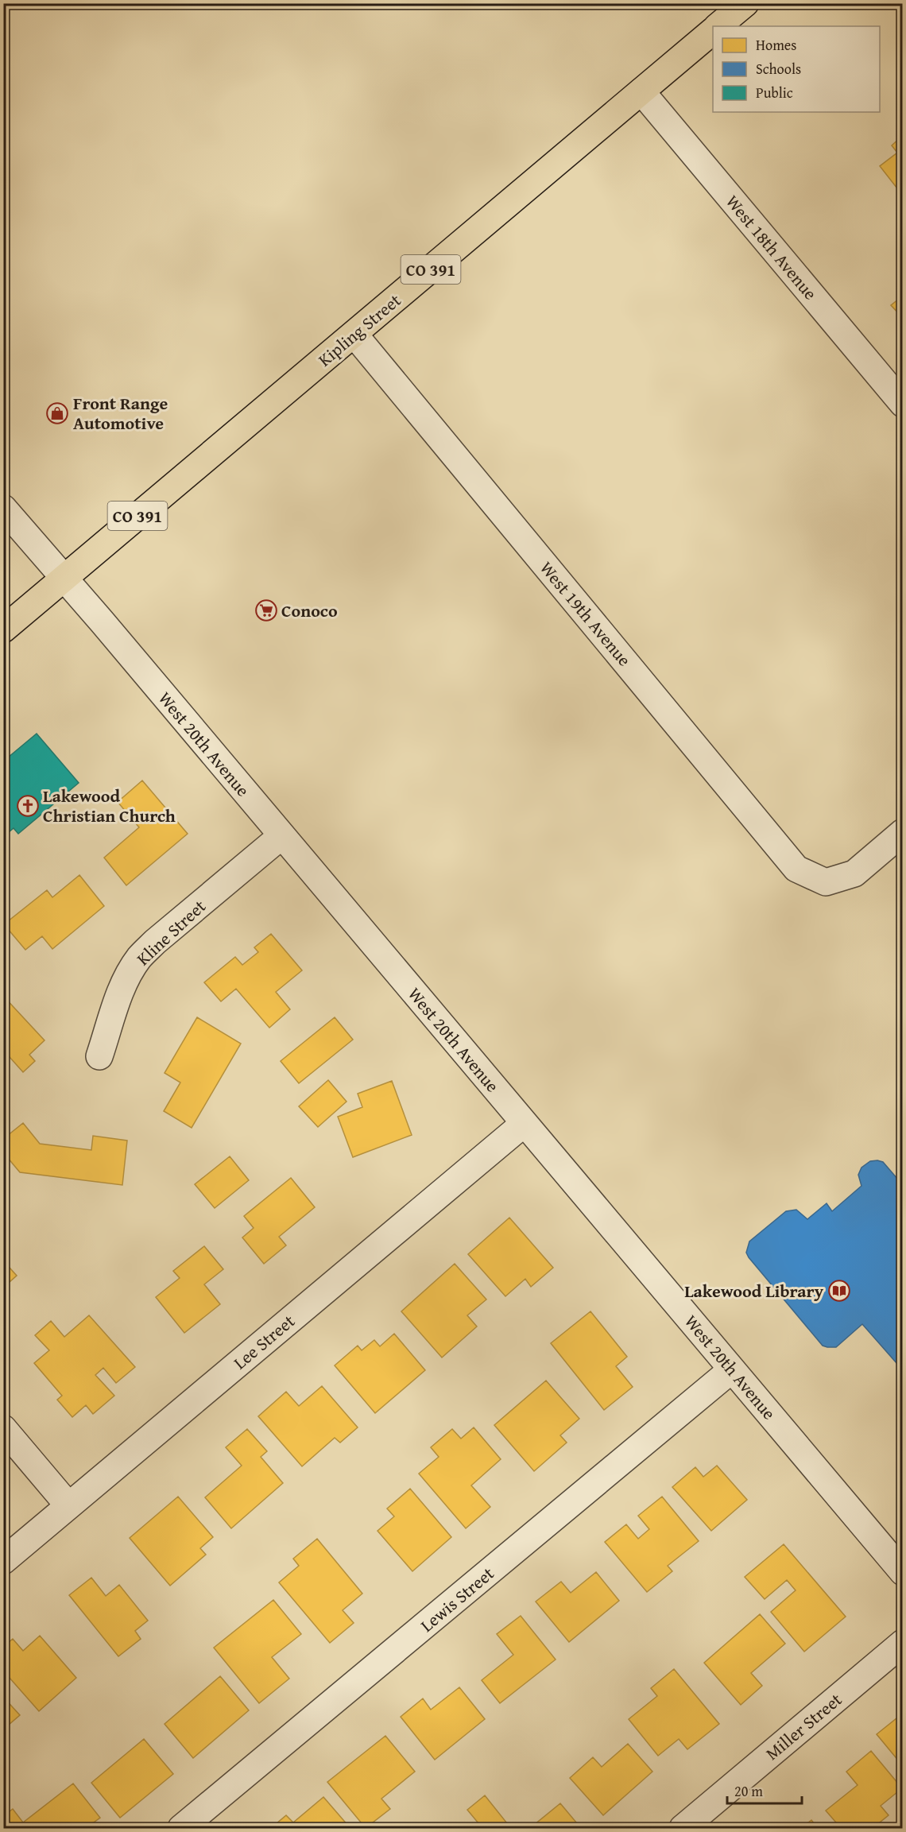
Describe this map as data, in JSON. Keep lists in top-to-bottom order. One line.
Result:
{"streets":{"main road":["CO 391","Kipling Street"],"street":["West 18th Avenue","West 19th Avenue","West 20th Avenue","Kline Street","Lee Street","Lewis Street","Miller Street"]},"crossings":[["West 18th Avenue","Kipling Street"],["Kipling Street","West 19th Avenue"],["Kipling Street","West 20th Avenue"],["West 20th Avenue","Kline Street"],["West 20th Avenue","Lee Street"],["West 20th Avenue","Lewis Street"]],"places":{"shop":["Front Range Automotive"],"supermarket":["Conoco"],"church":["Lakewood Christian Church"],"library":["Lakewood Library"]},"legend":["Homes","Schools","Public"],"scale_bar":"20 m"}
